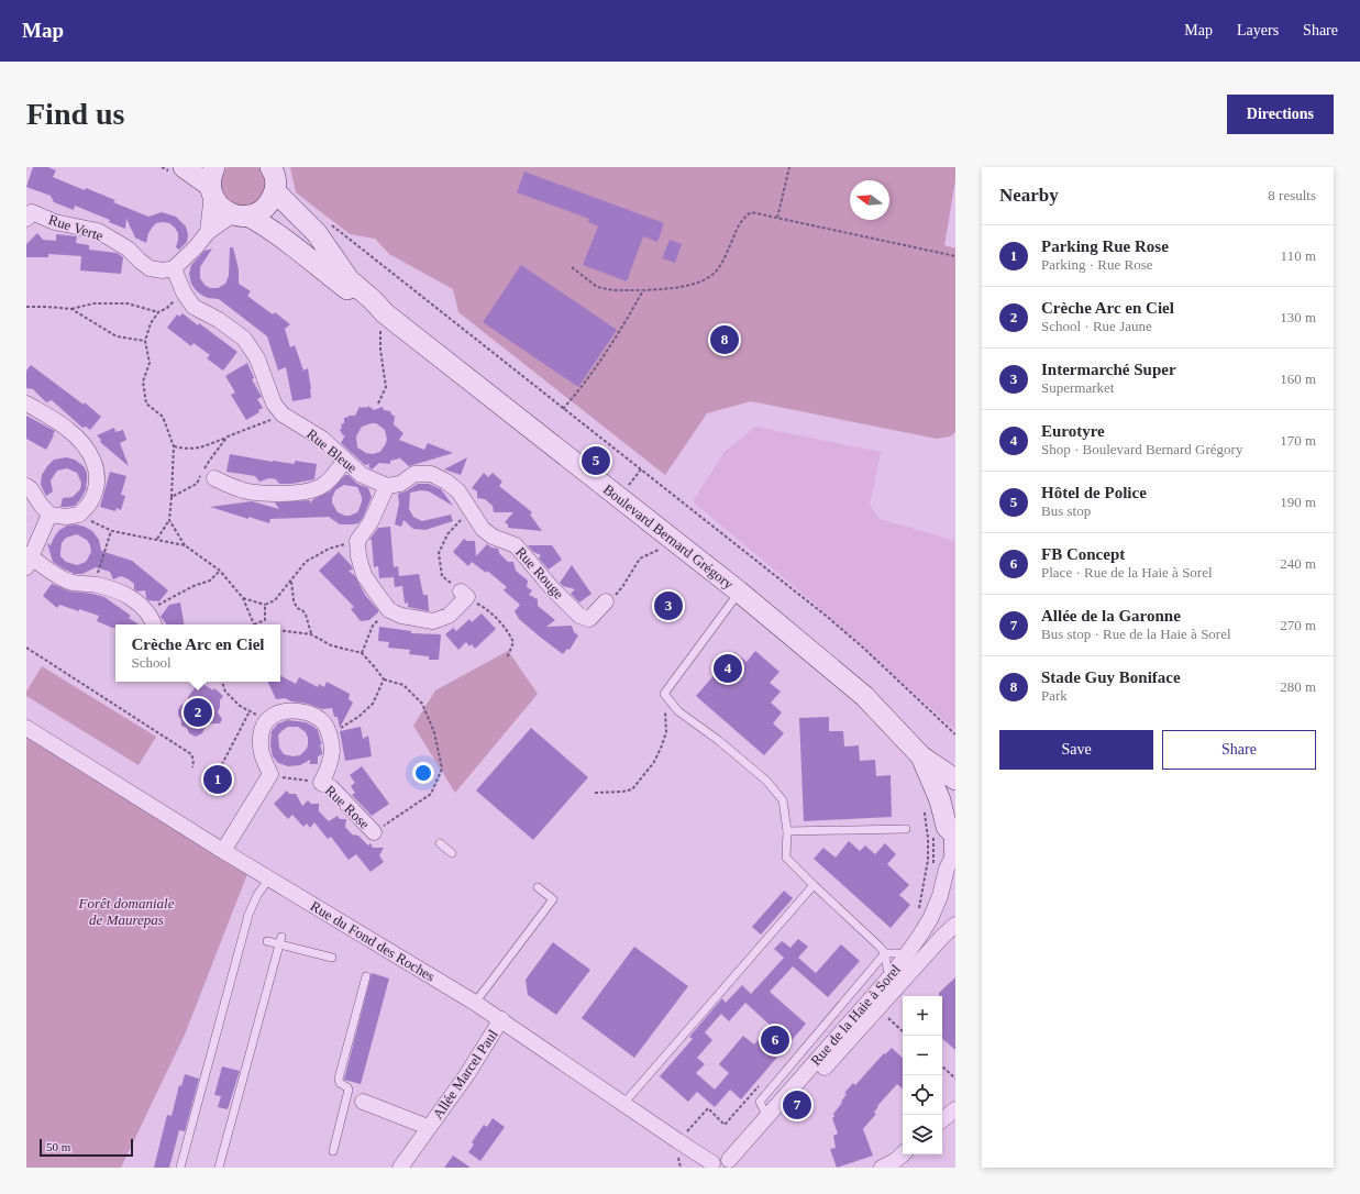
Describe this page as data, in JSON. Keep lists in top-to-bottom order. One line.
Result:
{"streets":{"street":["Rue Verte","Rue Bleue","Boulevard Bernard Grégory","Rue Rouge","Rue Rose","Rue du Fond des Roches","Rue de la Haie à Sorel","Allée Marcel Paul"]},"crossings":[["Rue Verte","Rue Bleue"],["Rue Bleue","Rue Rouge"],["Boulevard Bernard Grégory","Rue de la Haie à Sorel"],["Rue du Fond des Roches","Allée Marcel Paul"]],"parks":["Forêt domaniale de Maurepas"],"scale_bar":"50 m","north":"left","page":{"header":"Map","nav":["Map","Layers","Share"],"buttons":["Directions",["Save","Share"]],"title":"Find us","heading":["Nearby","8 results"],"list":[{"mark":"1","name":"Parking Rue Rose","note":"Parking · Rue Rose","value":"110 m"},{"mark":"2","name":"Crèche Arc en Ciel","note":"School · Rue Jaune","value":"130 m"},{"mark":"3","name":"Intermarché Super","note":"Supermarket","value":"160 m"},{"mark":"4","name":"Eurotyre","note":"Shop · Boulevard Bernard Grégory","value":"170 m"},{"mark":"5","name":"Hôtel de Police","note":"Bus stop","value":"190 m"},{"mark":"6","name":"FB Concept","note":"Place · Rue de la Haie à Sorel","value":"240 m"},{"mark":"7","name":"Allée de la Garonne","note":"Bus stop · Rue de la Haie à Sorel","value":"270 m"},{"mark":"8","name":"Stade Guy Boniface","note":"Park","value":"280 m"}],"pins":["8","5","3","4","2","1","6","7"],"popup":["Crèche Arc en Ciel","School"],"map_buttons":["+","−"],"scale":"50 m"}}
